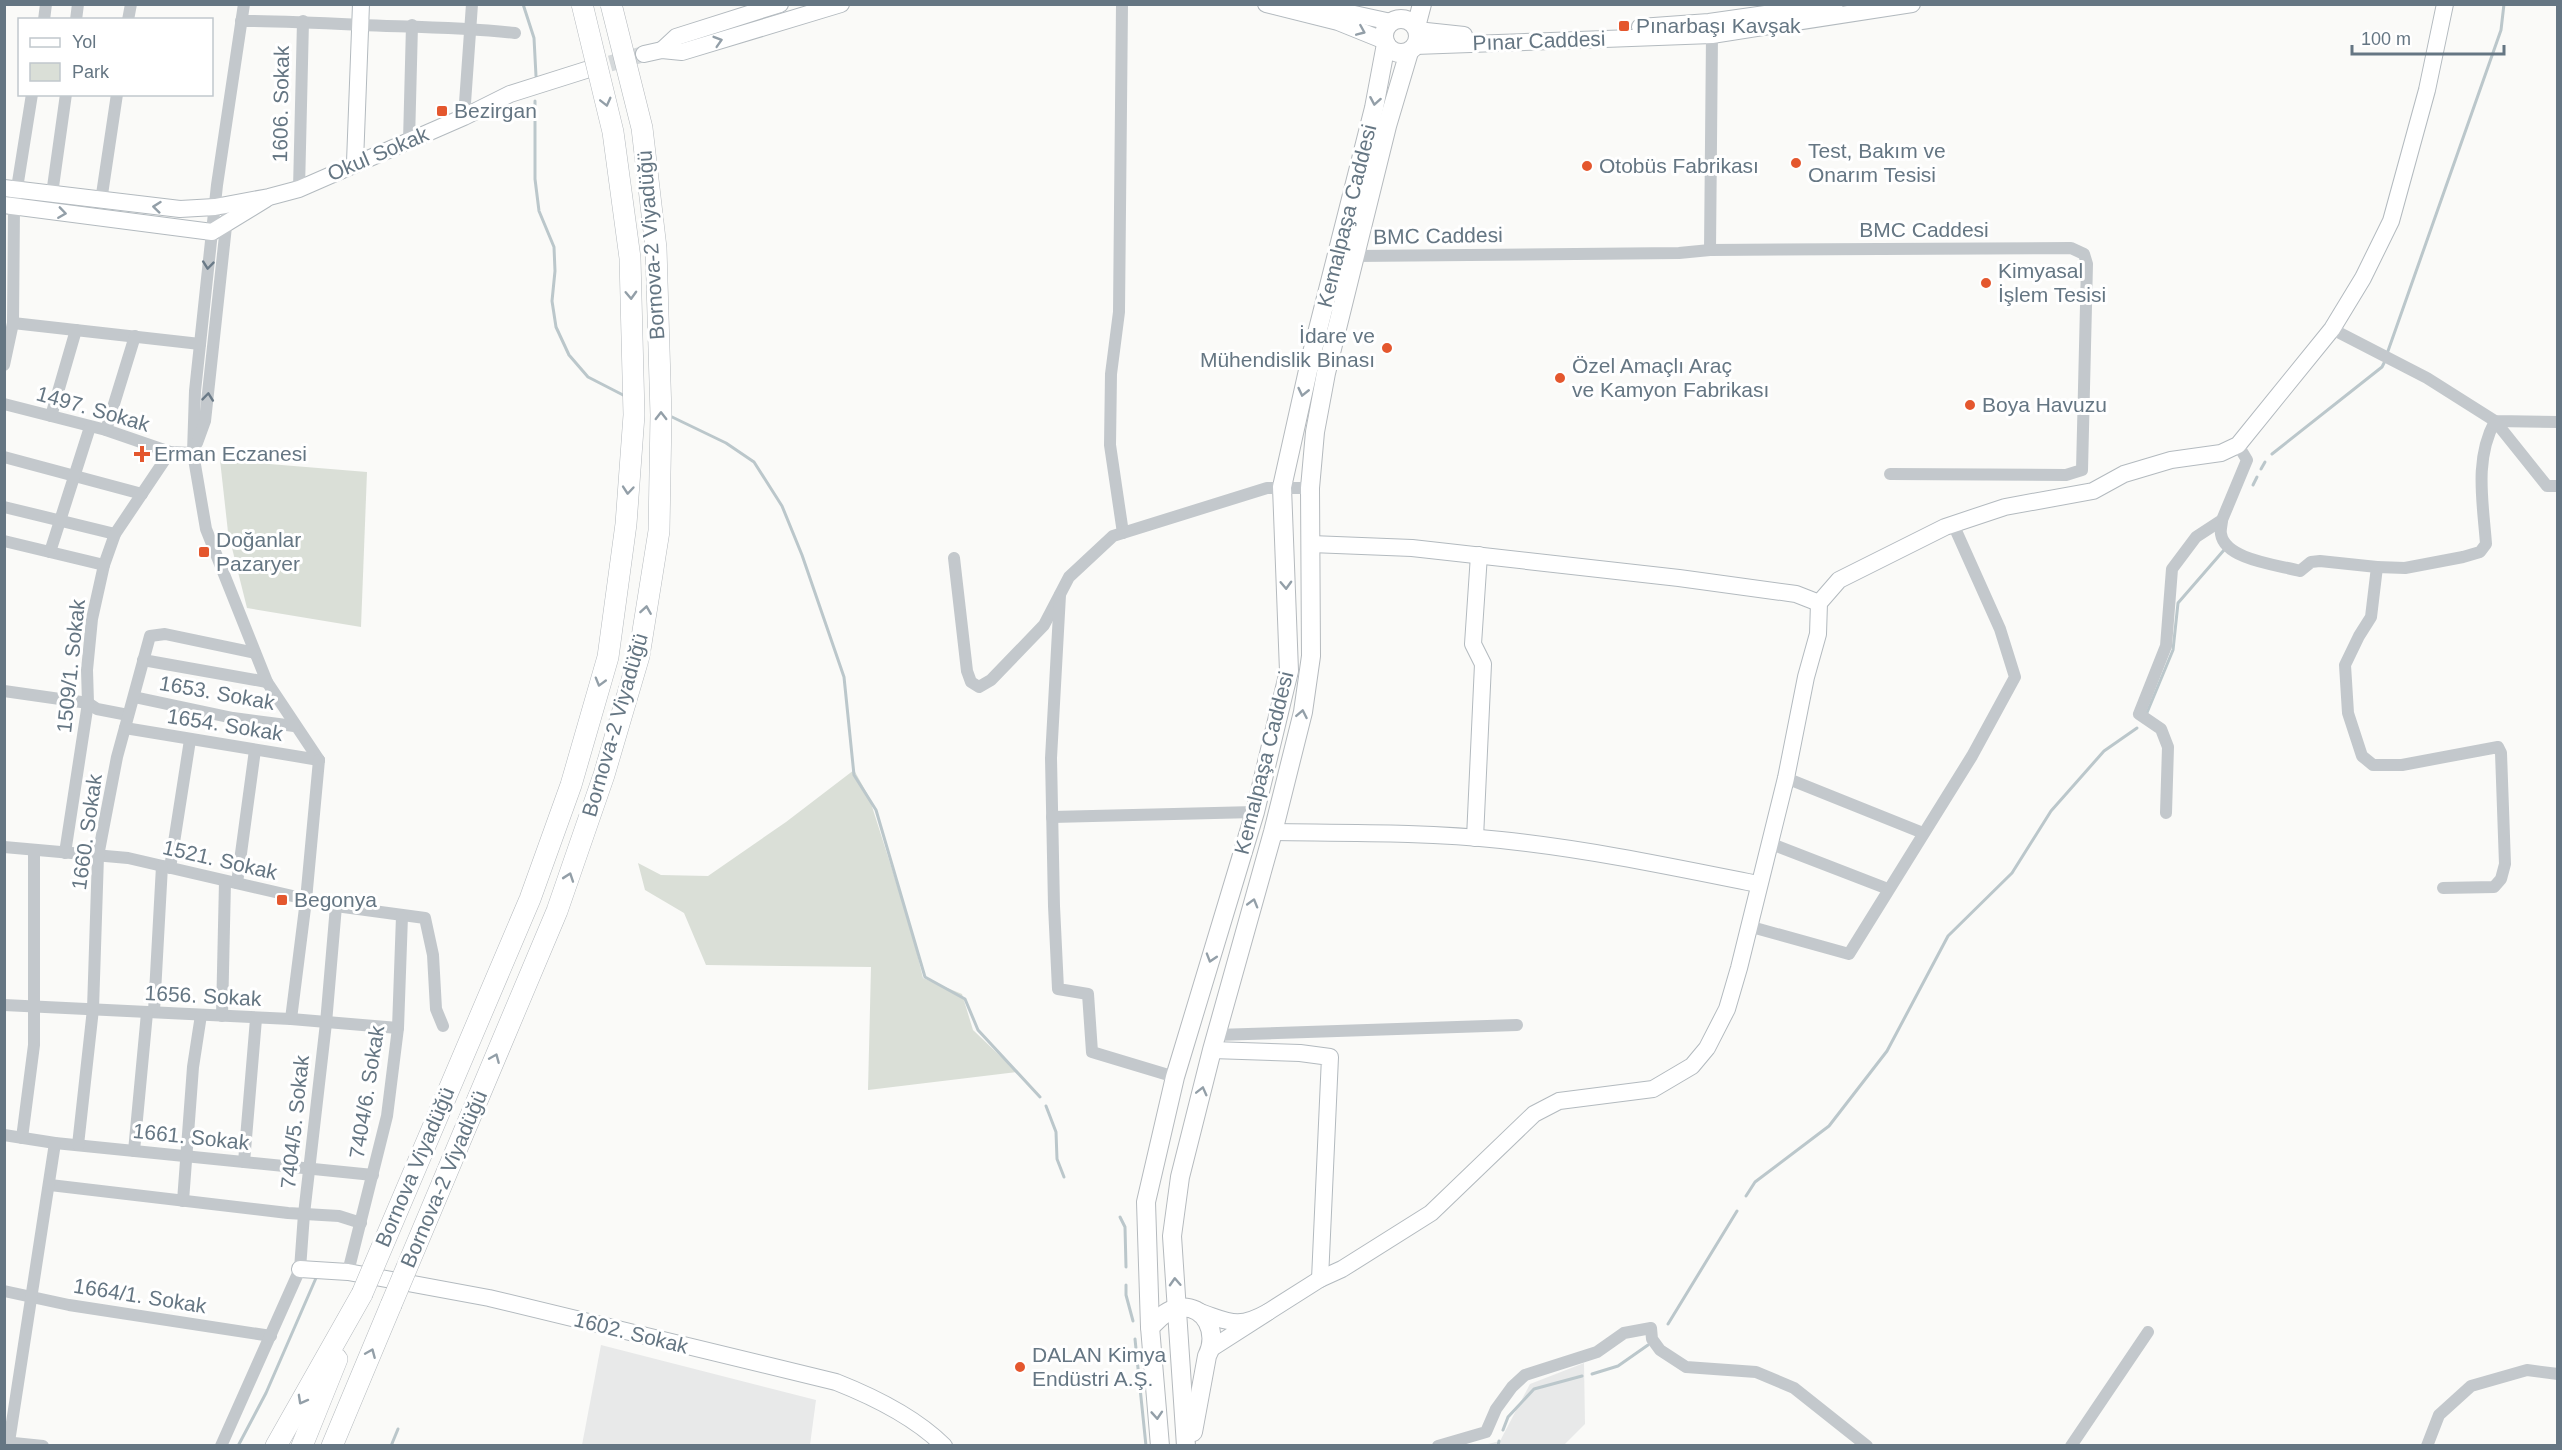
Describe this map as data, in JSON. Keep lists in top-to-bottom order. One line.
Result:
{"streets":{"highway":["Bornova-2 Viyadüğü","Bornova Viyadüğü"],"main road":["Kemalpaşa Caddesi"],"street":["Pınar Caddesi","1606. Sokak","Okul Sokak","BMC Caddesi","1497. Sokak","1509/1. Sokak","1653. Sokak","1654. Sokak","1660. Sokak","1521. Sokak","1656. Sokak","7404/6. Sokak","7404/5. Sokak","1661. Sokak","1664/1. Sokak","1602. Sokak"]},"crossings":[["Pınar Caddesi","Kemalpaşa Caddesi"],["1606. Sokak","Okul Sokak"],["Kemalpaşa Caddesi","BMC Caddesi"],["Bornova-2 Viyadüğü","Bornova Viyadüğü"],["1497. Sokak","1509/1. Sokak"],["1509/1. Sokak","1521. Sokak"],["1653. Sokak","1660. Sokak"],["1654. Sokak","1660. Sokak"],["1660. Sokak","1521. Sokak"],["1660. Sokak","1656. Sokak"],["1660. Sokak","1661. Sokak"],["1521. Sokak","7404/6. Sokak"],["1521. Sokak","7404/5. Sokak"],["1656. Sokak","7404/6. Sokak"],["1656. Sokak","7404/5. Sokak"],["7404/6. Sokak","1661. Sokak"],["7404/6. Sokak","1602. Sokak"],["7404/5. Sokak","1661. Sokak"],["7404/5. Sokak","1664/1. Sokak"],["7404/5. Sokak","1602. Sokak"]],"places":{"transit":["Pınarbaşı Kavşak","Bezirgan","Doğanlar Pazaryer","Begonya"],"other":["Test, Bakım ve Onarım Tesisi","Otobüs Fabrikası","Kimyasal İşlem Tesisi","İdare ve Mühendislik Binası","Özel Amaçlı Araç ve Kamyon Fabrikası","Boya Havuzu","DALAN Kimya Endüstri A.Ş."],"health":["Erman Eczanesi"]},"legend":["Yol","Park"],"scale_bar":"100 m"}
